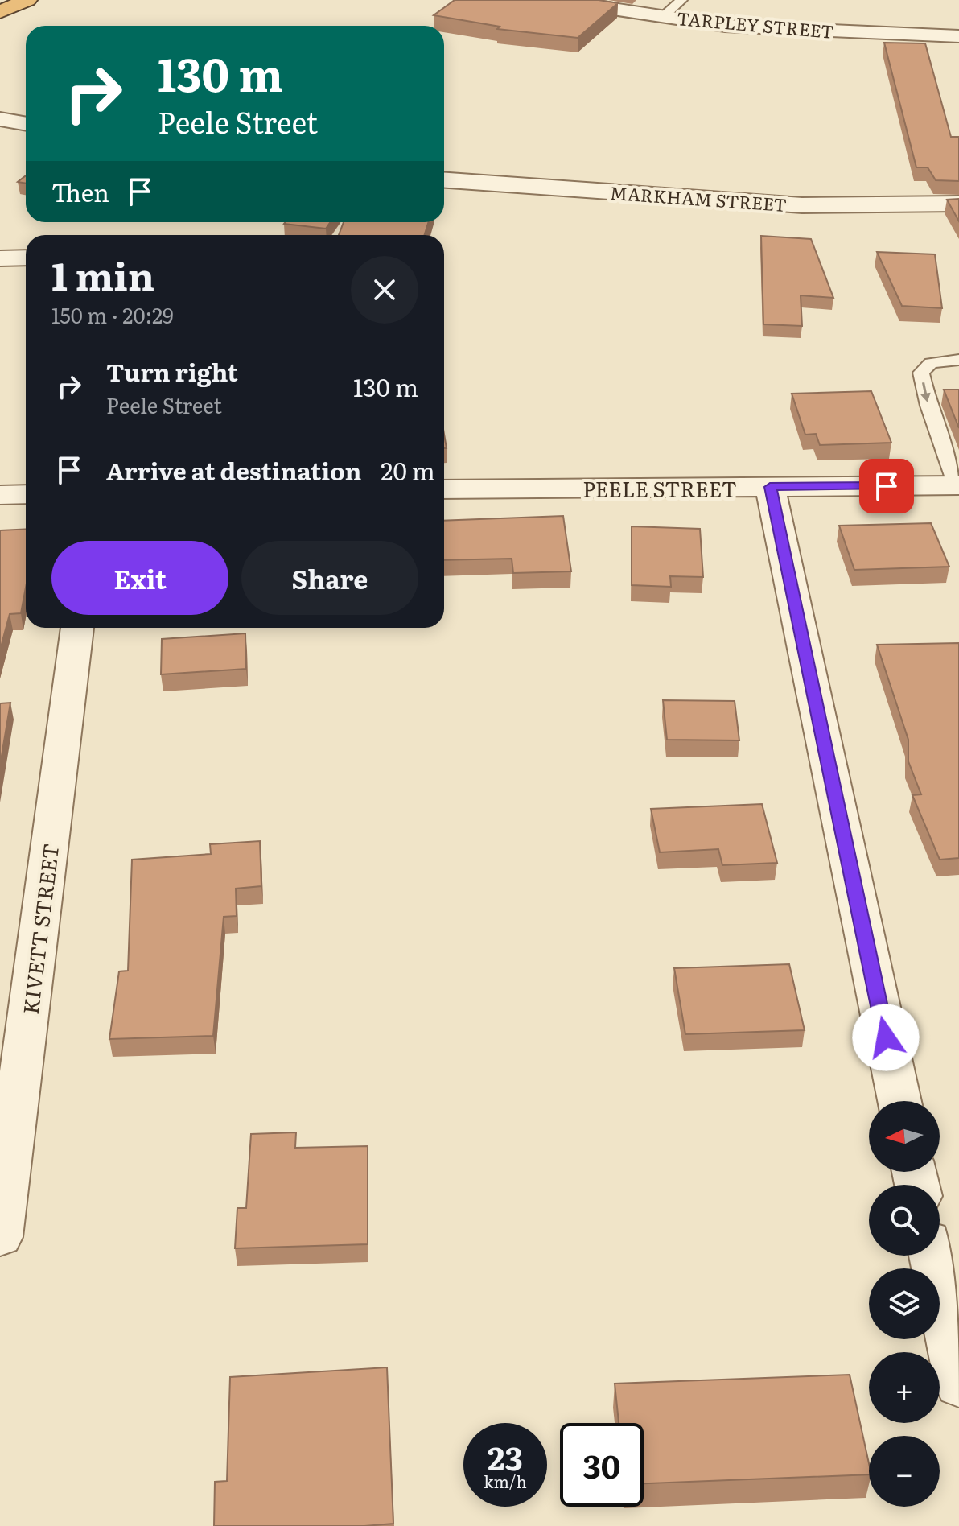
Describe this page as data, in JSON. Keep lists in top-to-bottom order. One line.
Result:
{"streets":{"street":["TARPLEY STREET","MARKHAM STREET","PEELE STREET","KIVETT STREET"]},"north":"left","page":{"turn":["130 m","Peele Street"],"then":"Then","heading":["1 min","150 m · 20:29"],"list":[{"name":"Turn right","note":"Peele Street","value":"130 m"},{"name":"Arrive at destination","value":"20 m"}],"buttons":["Exit","Share"],"map_buttons":["+","−"],"speed":"23 km/h","limit":"30"}}
